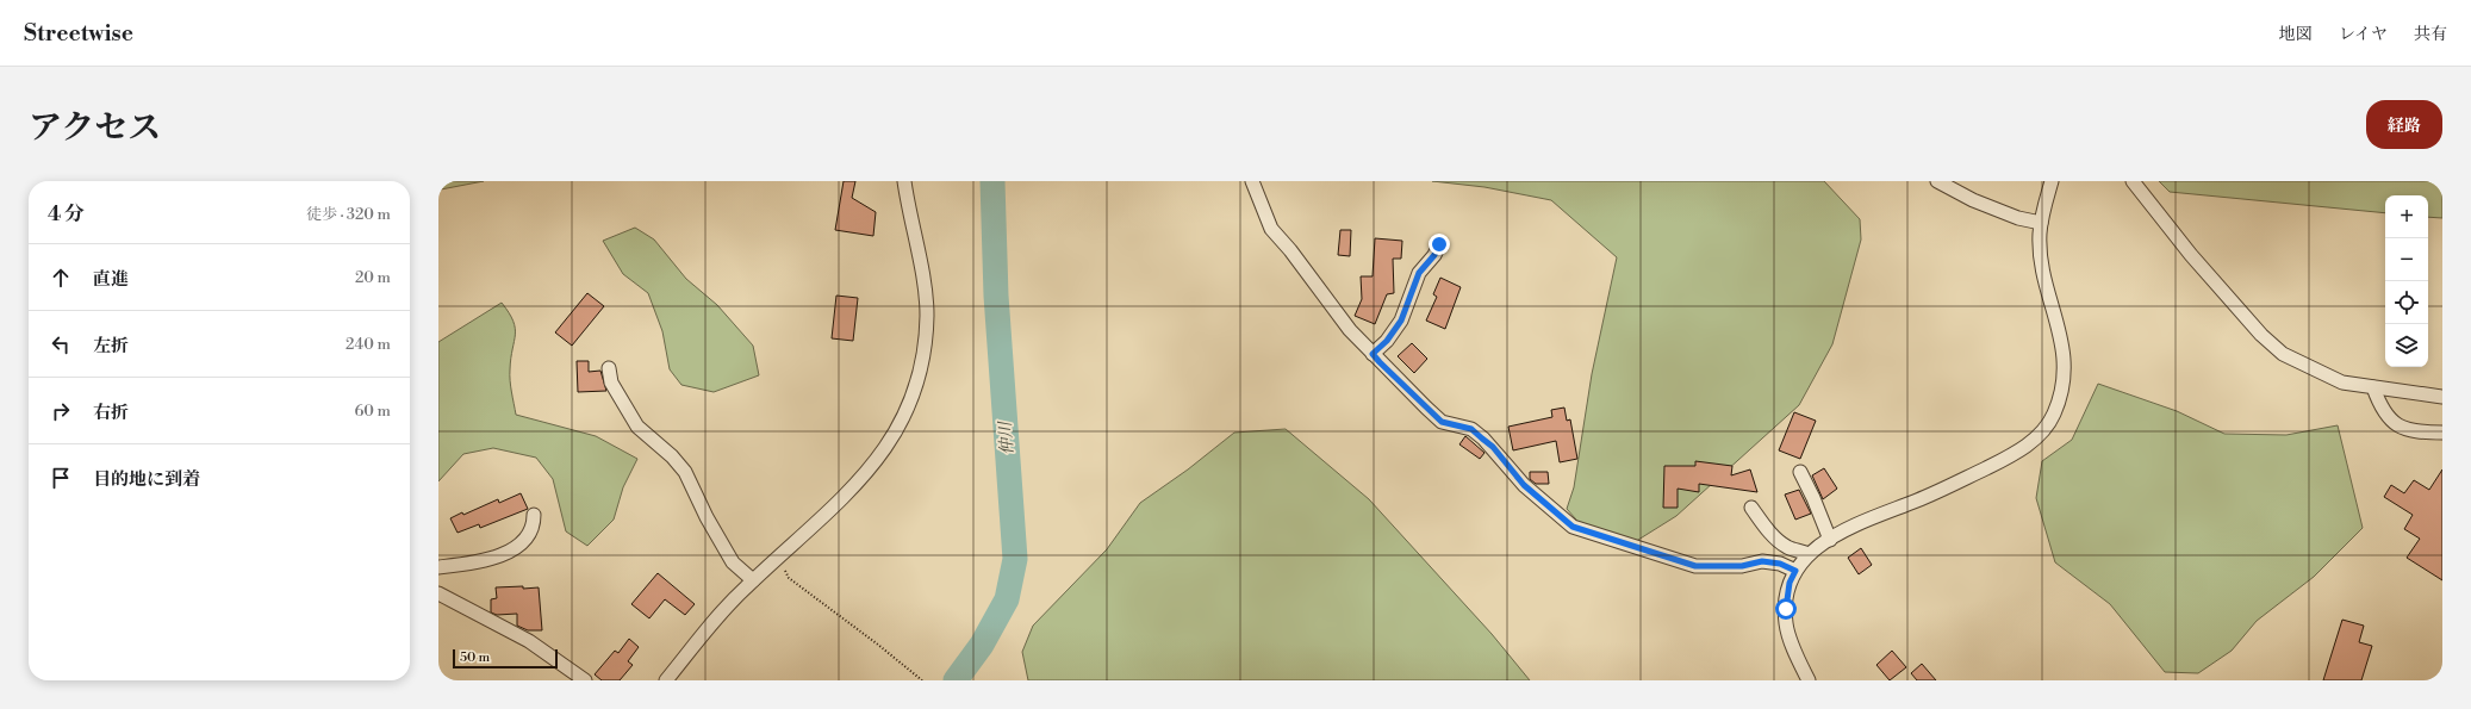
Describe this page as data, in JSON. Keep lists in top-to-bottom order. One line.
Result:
{"water":["仲川"],"scale_bar":"50 m","page":{"header":"Streetwise","nav":["地図","レイヤ","共有"],"title":"アクセス","buttons":"経路","heading":["4 分","徒歩 · 320 m"],"map_buttons":["+","−"],"list":[["直進","20 m"],["左折","240 m"],["右折","60 m"],"目的地に到着"],"scale":"50 m"}}
